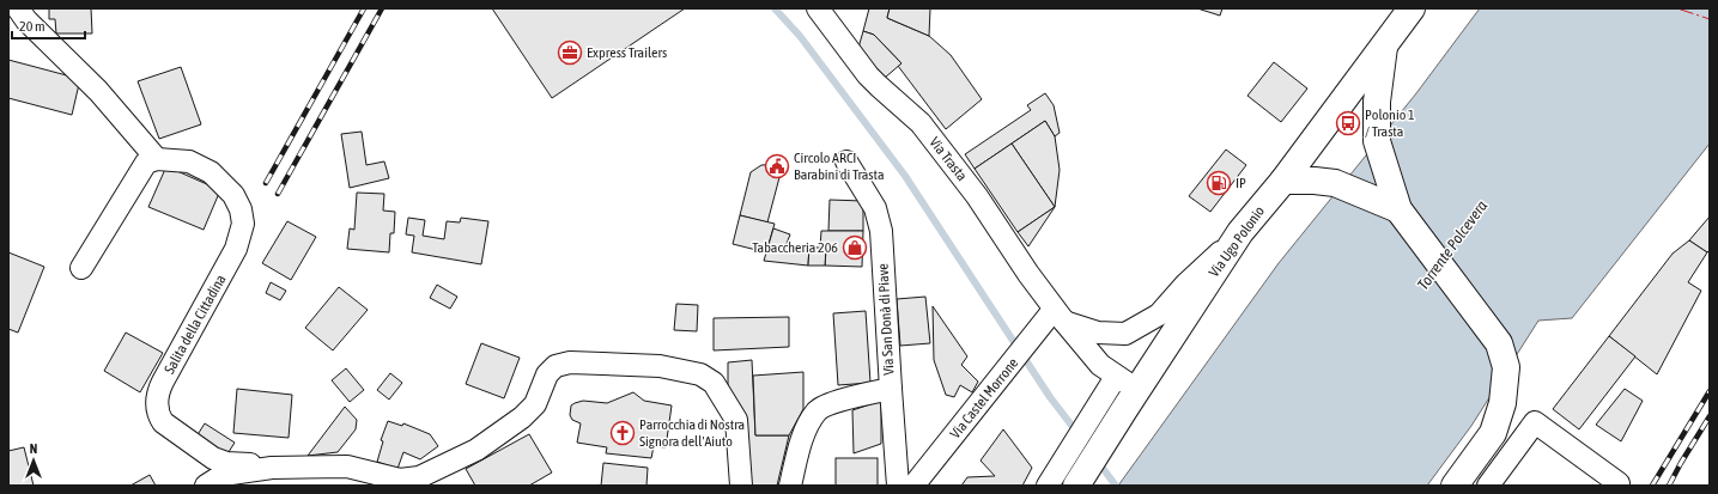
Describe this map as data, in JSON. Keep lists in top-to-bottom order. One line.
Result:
{"streets":{"main road":["Via Ugo Polonio"],"street":["Via Trasta","Via San Donà di Piave","Salita della Cittadina","Via Castel Morrone"]},"crossings":[["Via Trasta","Via Ugo Polonio"],["Via Trasta","Via Castel Morrone"]],"water":["Torrente Polcevera"],"places":{"office":["Express Trailers"],"bus stop":["Polonio 1 / Trasta"],"public building":["Circolo ARCI Barabini di Trasta"],"fuel station":["IP"],"shop":["Tabaccheria 206"],"church":["Parrocchia di Nostra Signora dell'Aiuto"]},"scale_bar":"20 m","north":"top"}
